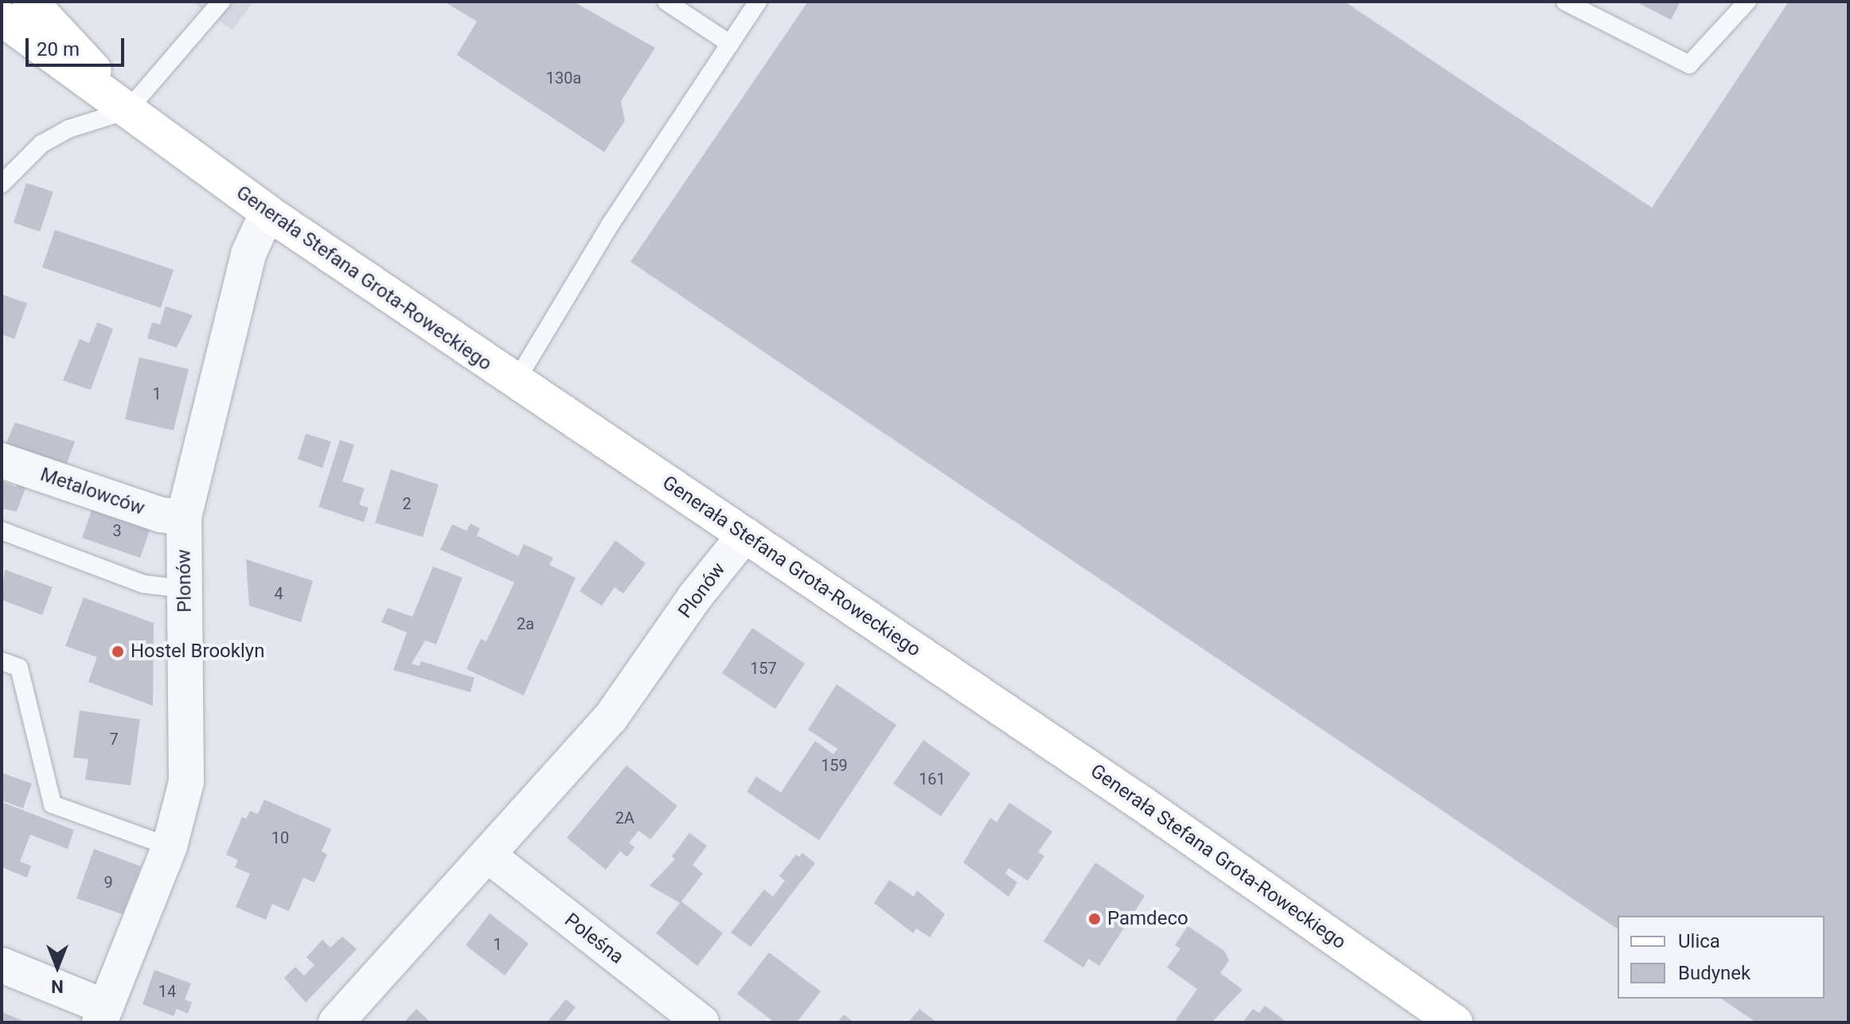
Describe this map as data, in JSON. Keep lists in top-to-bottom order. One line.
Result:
{"streets":{"street":["Generała Stefana Grota-Roweckiego","Metalowców","Plonów","Poleśna"]},"crossings":[["Generała Stefana Grota-Roweckiego","Plonów"],["Metalowców","Plonów"],["Plonów","Poleśna"]],"places":["Hostel Brooklyn","Pamdeco"],"house_numbers":["130a","1","2","3","4","2a","157","7","159","161","2A","10","9","1","14"],"legend":["Ulica","Budynek"],"scale_bar":"20 m","north":"bottom"}
